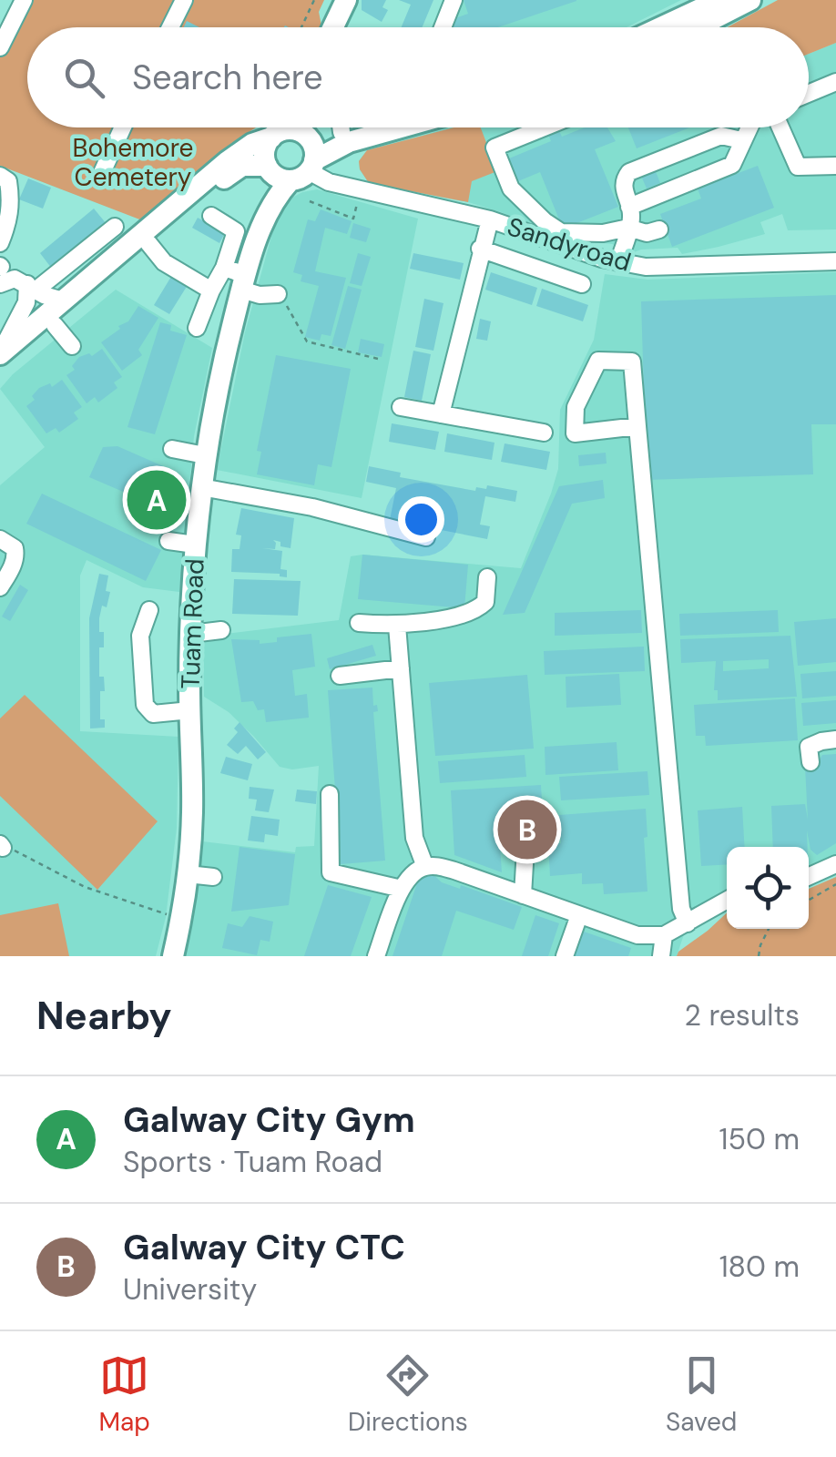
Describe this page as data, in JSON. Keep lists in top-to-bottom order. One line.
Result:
{"streets":{"main road":["Tuam Road"],"street":["Sandyroad"]},"crossings":[["Sandyroad","Tuam Road"]],"parks":["Bohemore Cemetery"],"page":{"search":"Search here","pins":["A","B"],"heading":["Nearby","2 results"],"list":[{"mark":"A","name":"Galway City Gym","note":"Sports · Tuam Road","value":"150 m"},{"mark":"B","name":"Galway City CTC","note":"University","value":"180 m"}],"nav":["Map","Directions","Saved"]}}
